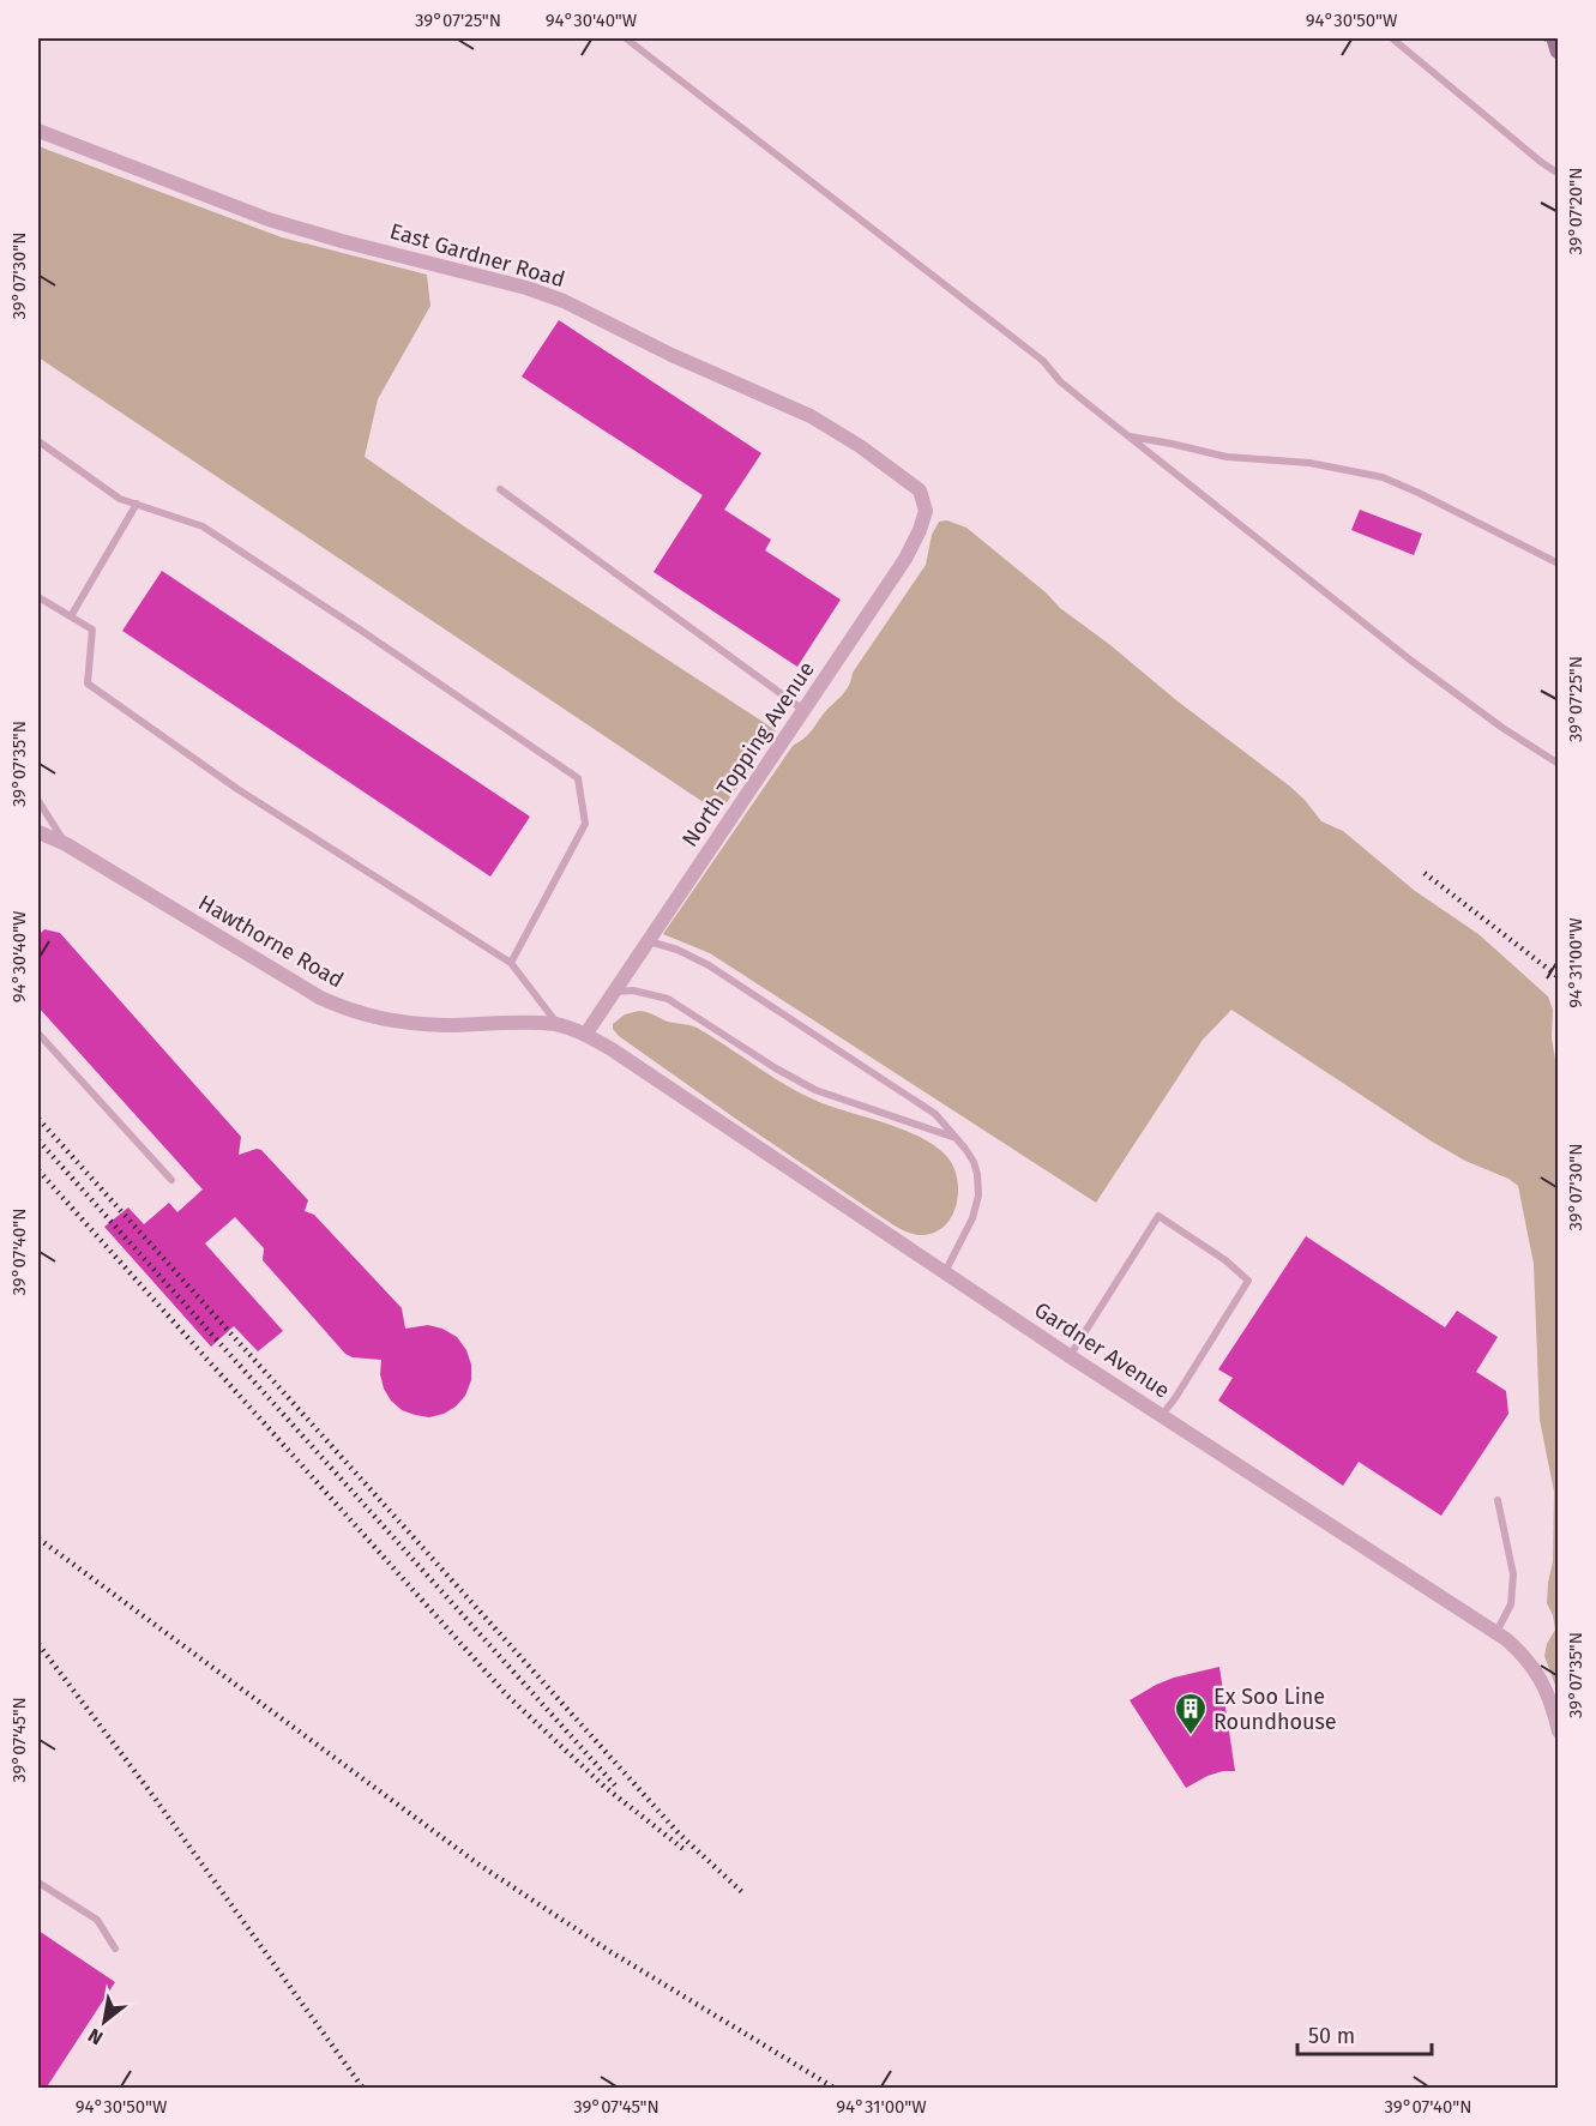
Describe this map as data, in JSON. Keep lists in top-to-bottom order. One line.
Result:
{"streets":{"street":["East Gardner Road","North Topping Avenue","Hawthorne Road","Gardner Avenue"]},"crossings":[["East Gardner Road","North Topping Avenue"],["North Topping Avenue","Hawthorne Road"],["North Topping Avenue","Gardner Avenue"],["Hawthorne Road","Gardner Avenue"]],"places":{"building":["Ex Soo Line Roundhouse"]},"scale_bar":"50 m","north":"bottom left","coordinates":["39°07'25\"N","94°30'40\"W","94°30'50\"W","39°07'20\"N","39°07'30\"N","39°07'35\"N","94°31'00\"W","39°07'40\"N","39°07'45\"N"]}
